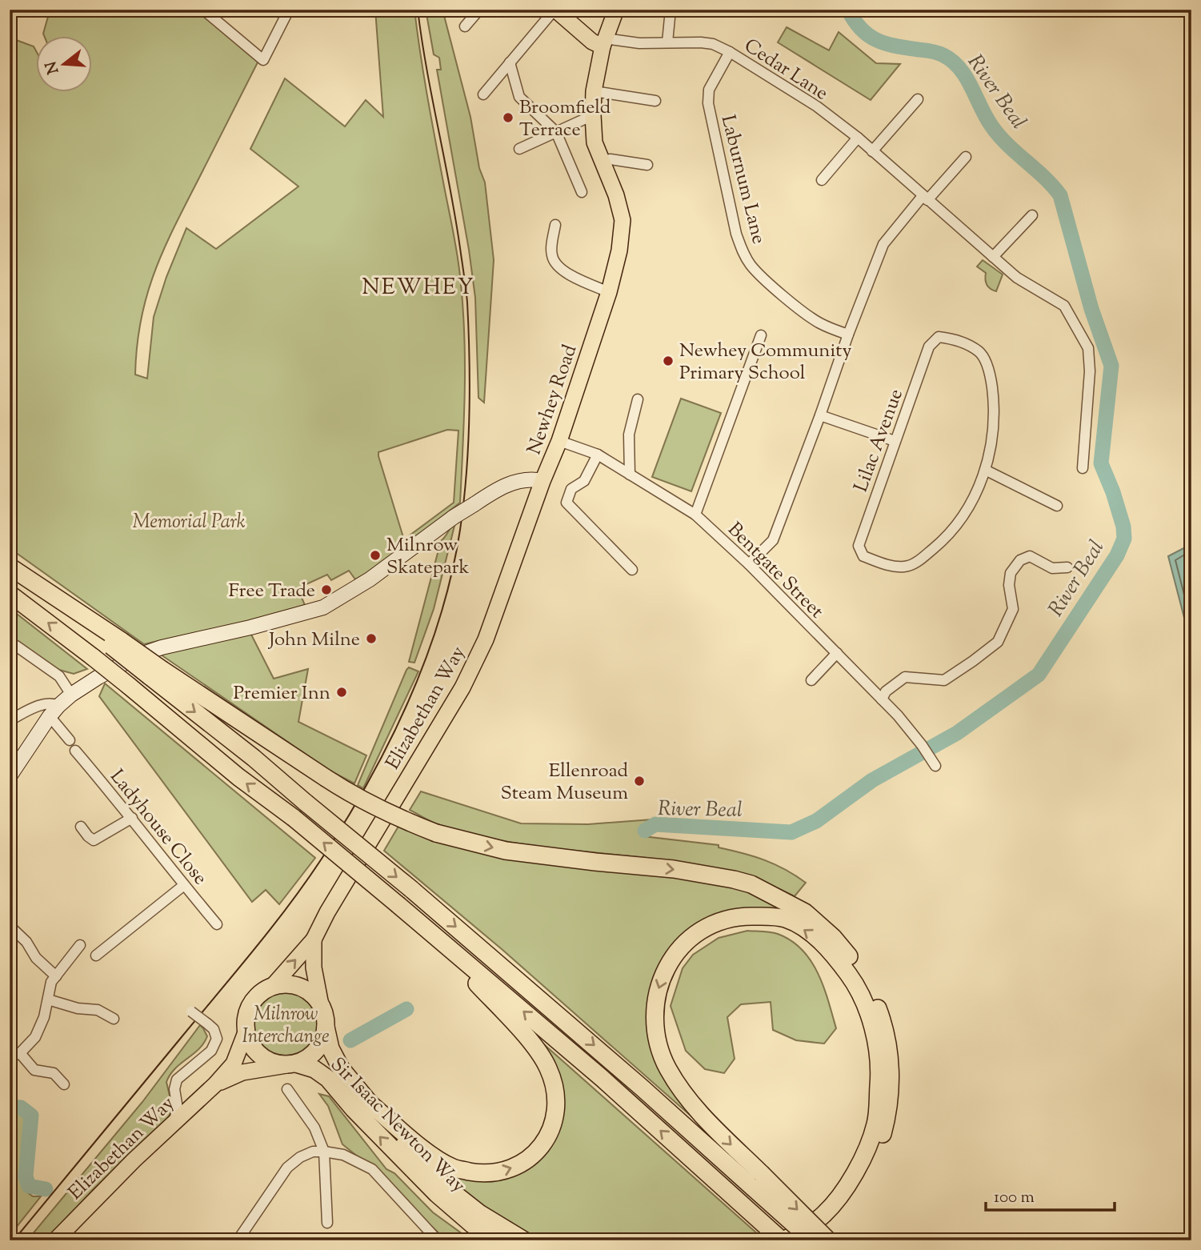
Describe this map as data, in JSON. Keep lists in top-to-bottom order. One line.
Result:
{"streets":{"highway":["Sir Isaac Newton Way"],"main road":["Newhey Road","Elizabethan Way"],"street":["Cedar Lane","Laburnum Lane","Lilac Avenue","Bentgate Street","Ladyhouse Close"]},"crossings":[["Cedar Lane","Laburnum Lane"],["Cedar Lane","Newhey Road"],["Newhey Road","Bentgate Street"],["Newhey Road","Elizabethan Way"],["Elizabethan Way","Sir Isaac Newton Way"]],"districts":["NEWHEY"],"water":["River Beal"],"parks":["Memorial Park","Milnrow Interchange"],"places":["Broomfield Terrace","Newhey Community Primary School","Milnrow Skatepark","Free Trade","John Milne","Premier Inn","Ellenroad Steam Museum"],"scale_bar":"100 m","north":"left"}
